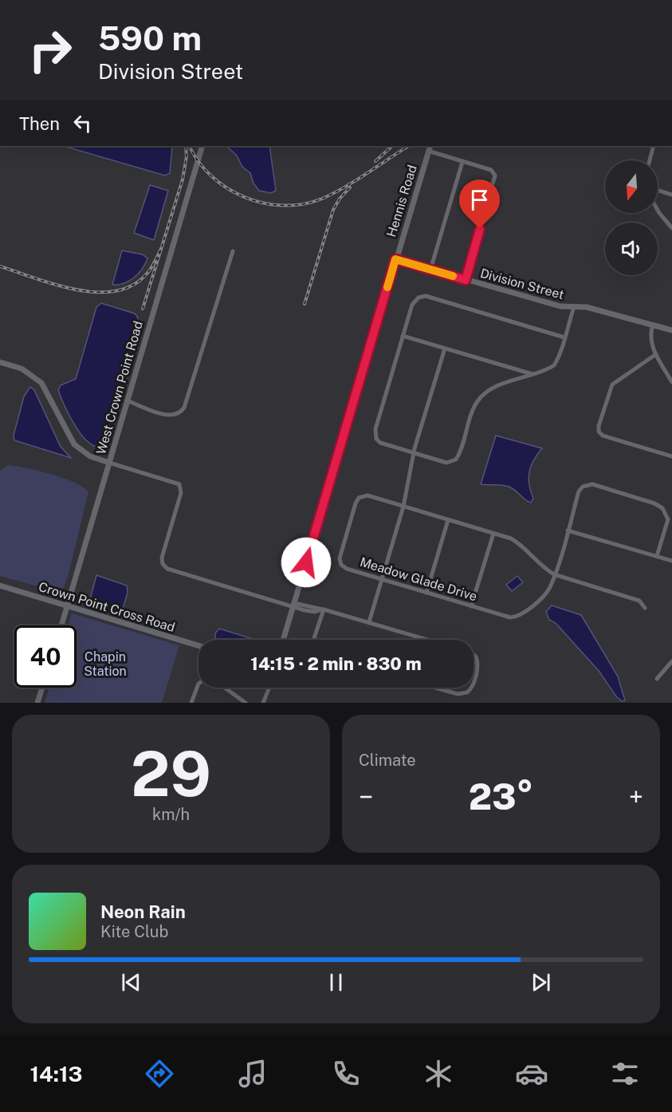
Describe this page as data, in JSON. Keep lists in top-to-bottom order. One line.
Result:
{"streets":{"street":["Hennis Road","Division Street","West Crown Point Road","Meadow Glade Drive","Crown Point Cross Road"]},"crossings":[["Hennis Road","Division Street"],["West Crown Point Road","Crown Point Cross Road"]],"parks":["Chapin Station"],"north":"bottom","page":{"turn":["590 m","Division Street"],"then":"Then","limit":"40","trip":"14:15 · 2 min · 830 m","tile":[["29","km/h"],"Climate"],"heat":["−","23°","+"],"song":["Neon Rain","Kite Club"],"tabs":"14:13"}}
